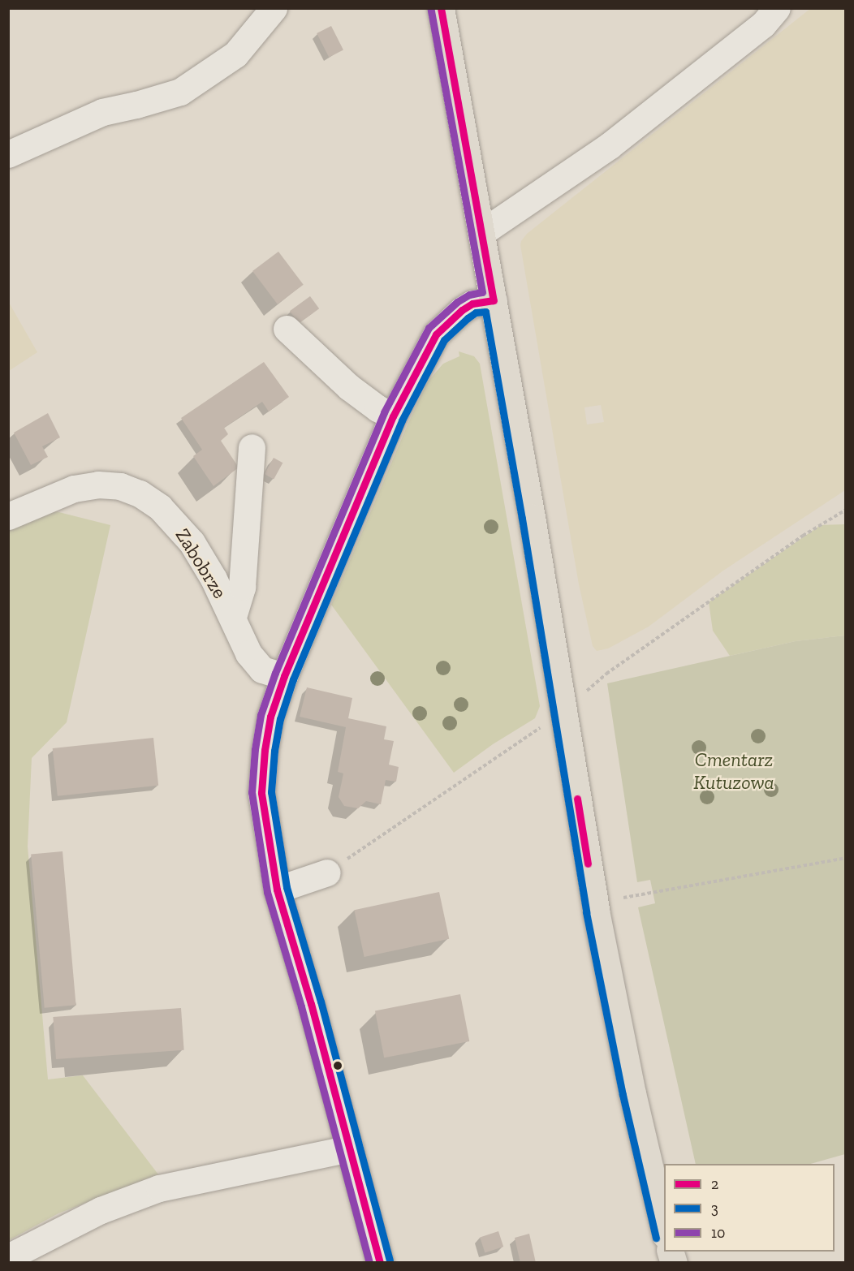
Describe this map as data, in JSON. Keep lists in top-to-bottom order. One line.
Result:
{"streets":{"street":["Zabobrze"]},"parks":["Cmentarz Kutuzowa"],"lines":["transit line 2","transit line 10","transit line 3"],"legend":["2","3","10"]}
